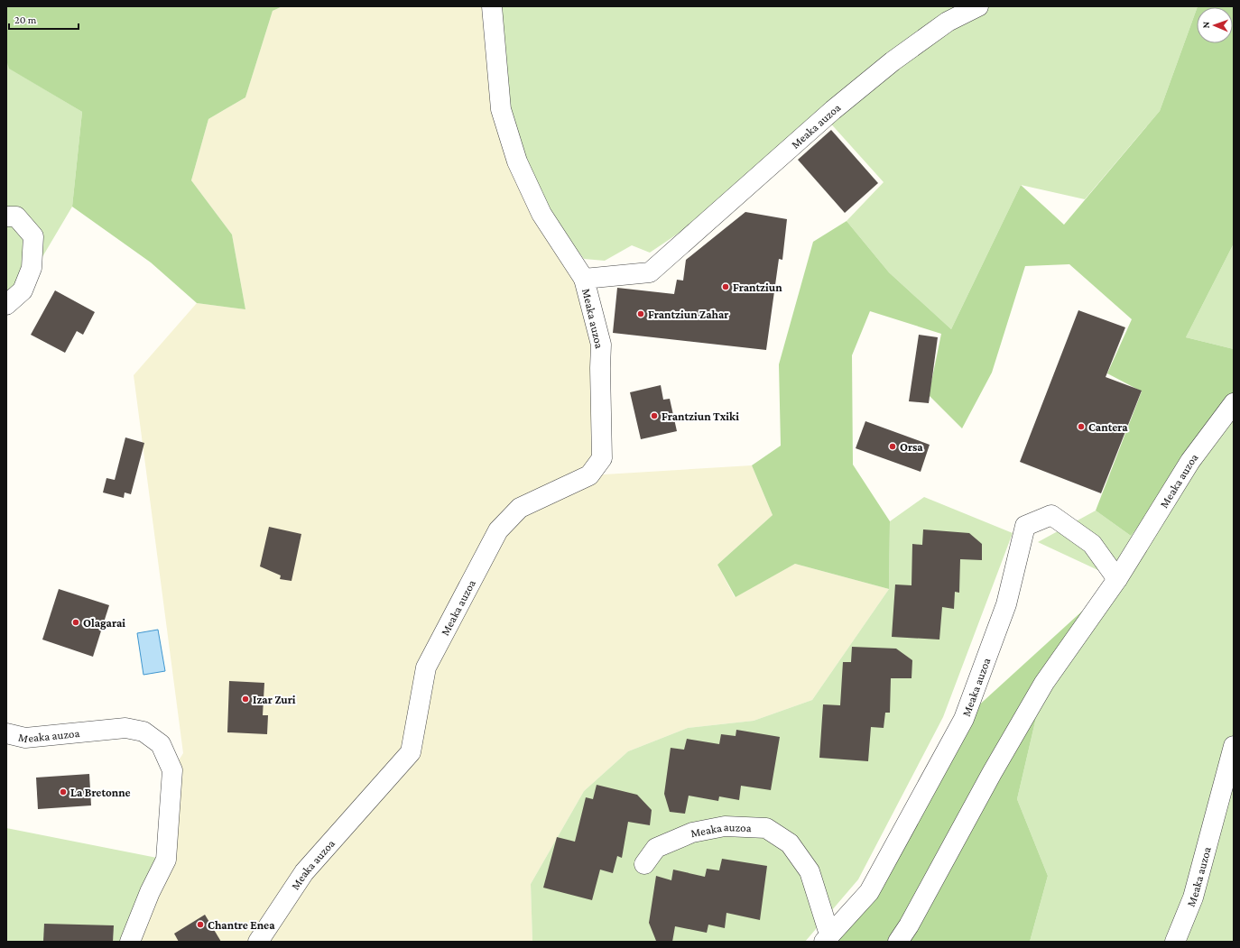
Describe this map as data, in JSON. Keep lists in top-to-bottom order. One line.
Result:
{"streets":{"street":["Meaka auzoa"]},"places":["Frantziun","Frantziun Zahar","Frantziun Txiki","Cantera","Orsa","Olagarai","Izar Zuri","La Bretonne","Chantre Enea"],"scale_bar":"20 m","north":"left"}
